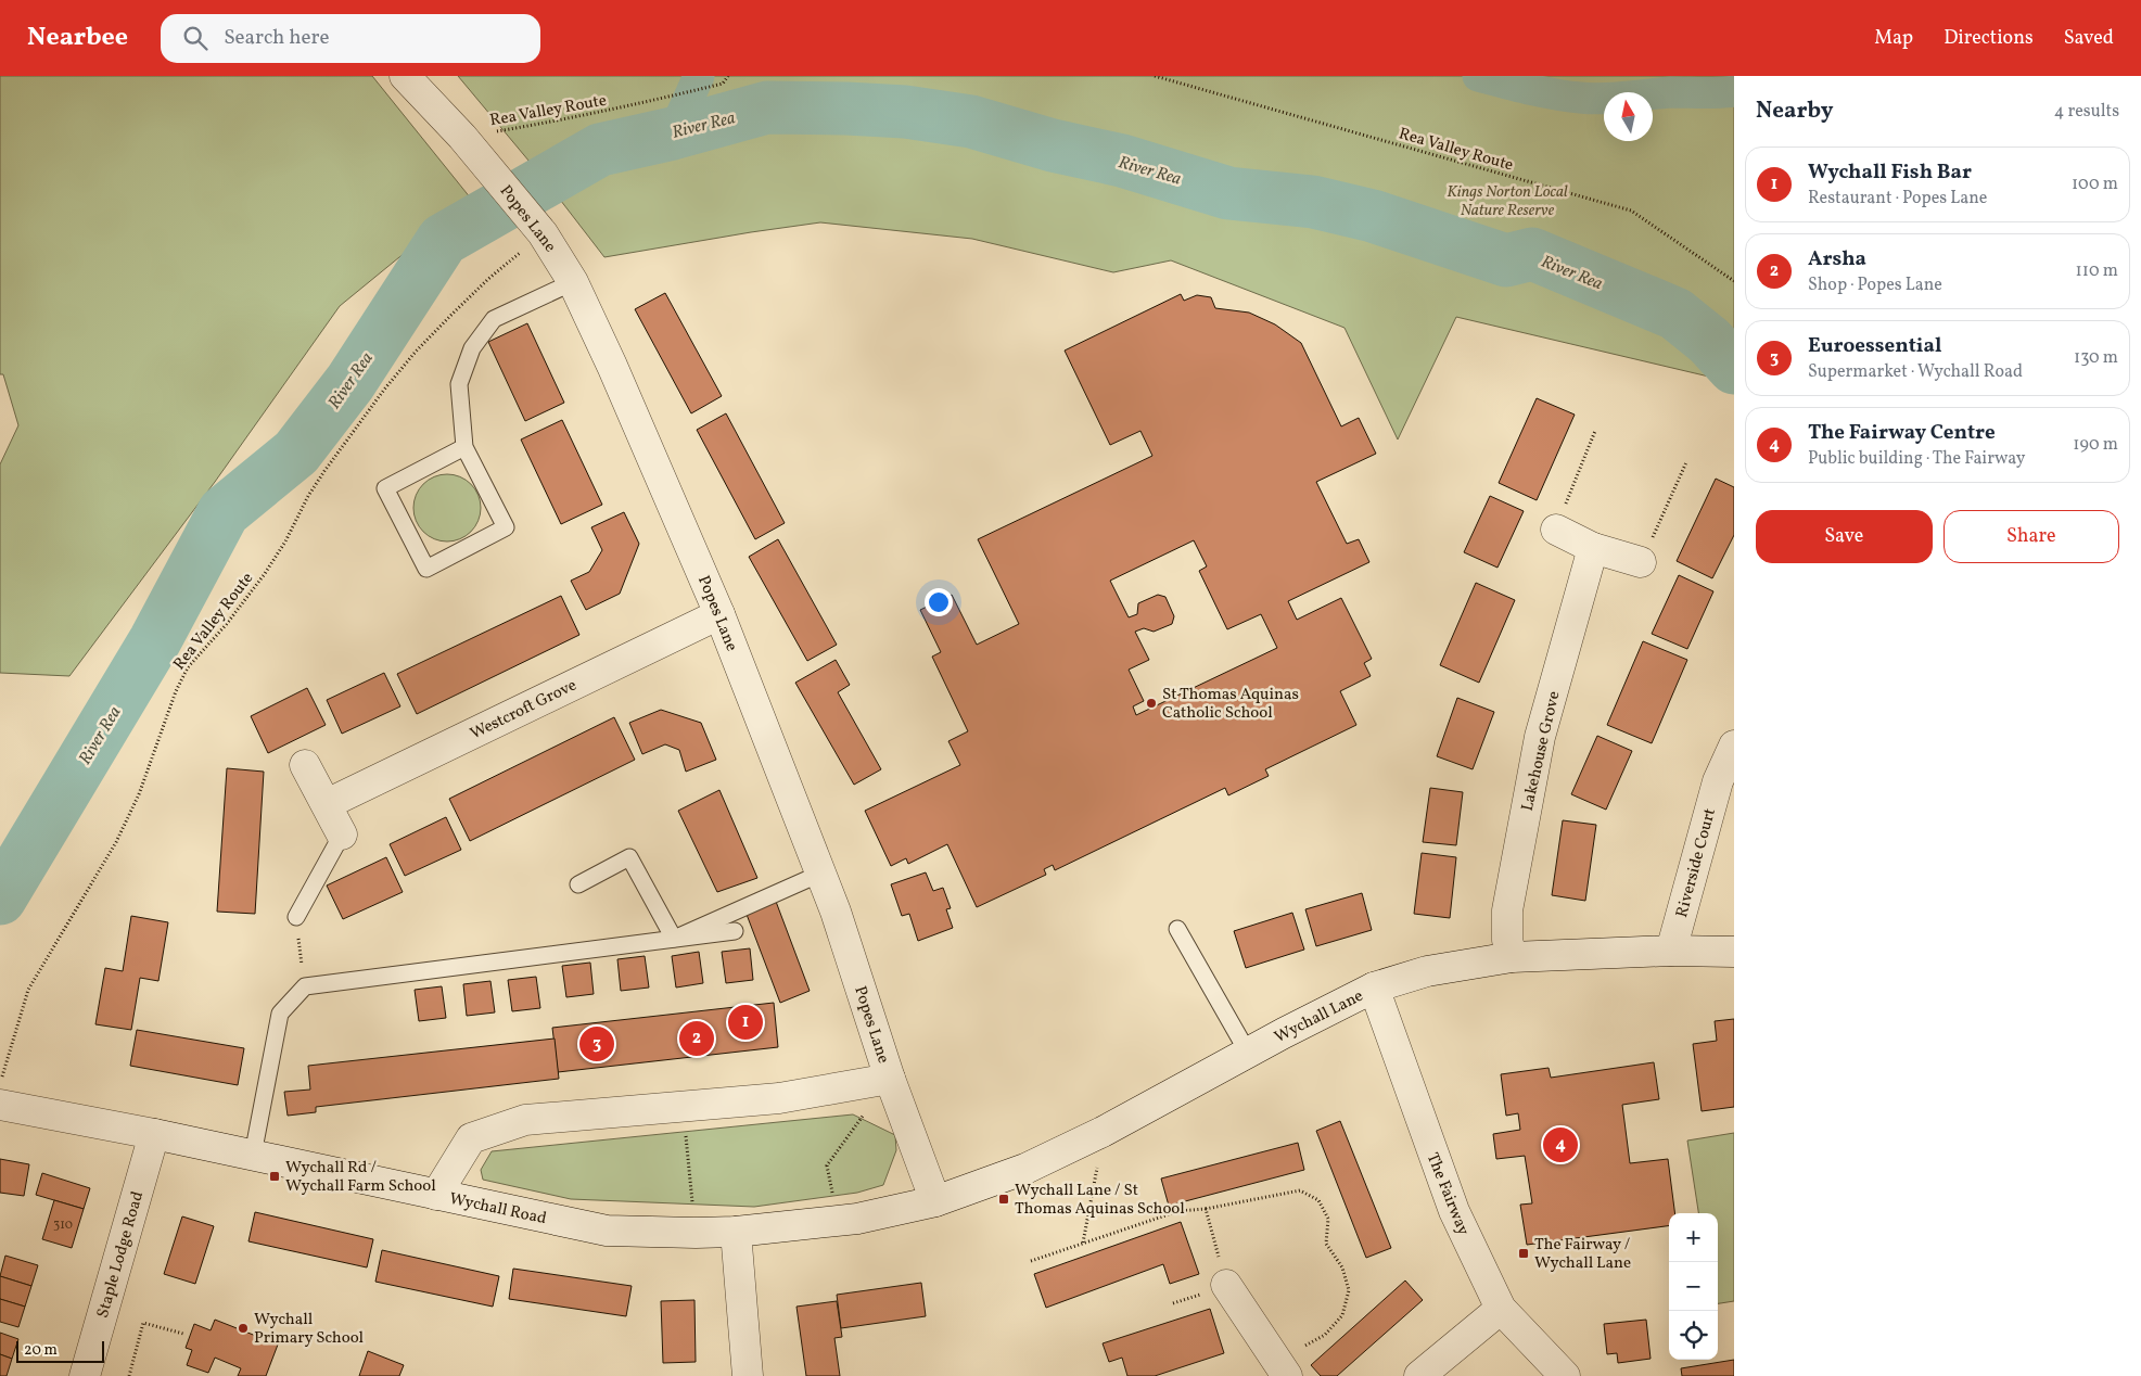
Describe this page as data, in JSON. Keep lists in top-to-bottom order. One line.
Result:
{"streets":{"street":["Popes Lane","Westcroft Grove","Lakehouse Grove","Riverside Court","Wychall Lane","The Fairway","Wychall Road","Staple Lodge Road"],"path":["Rea Valley Route"]},"crossings":[["Rea Valley Route","Popes Lane"],["Popes Lane","Westcroft Grove"],["Popes Lane","Wychall Lane"],["Popes Lane","Wychall Road"],["Lakehouse Grove","Wychall Lane"],["Riverside Court","Wychall Lane"],["Wychall Lane","The Fairway"],["Wychall Lane","Wychall Road"],["Wychall Road","Staple Lodge Road"]],"water":["River Rea"],"parks":["Kings Norton Local Nature Reserve"],"places":{"other":["St Thomas Aquinas Catholic School","Wychall Primary School"],"transit":["Wychall Rd / Wychall Farm School","Wychall Lane / St Thomas Aquinas School","The Fairway / Wychall Lane"]},"house_numbers":["310"],"scale_bar":"20 m","north":"top","page":{"header":"Nearbee","search":"Search here","nav":["Map","Directions","Saved"],"heading":["Nearby","4 results"],"list":[{"mark":"1","name":"Wychall Fish Bar","note":"Restaurant · Popes Lane","value":"100 m"},{"mark":"2","name":"Arsha","note":"Shop · Popes Lane","value":"110 m"},{"mark":"3","name":"Euroessential","note":"Supermarket · Wychall Road","value":"130 m"},{"mark":"4","name":"The Fairway Centre","note":"Public building · The Fairway","value":"190 m"}],"buttons":["Save","Share"],"pins":["1","2","3","4"],"map_buttons":["+","−"],"scale":"20 m"}}
